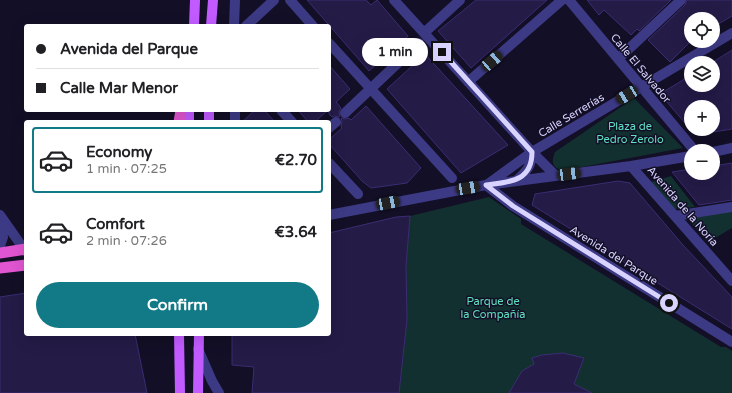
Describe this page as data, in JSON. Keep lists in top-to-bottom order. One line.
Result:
{"streets":{"street":["Calle El Salvador","Calle Serrerías","Avenida de la Noria","Avenida del Parque"]},"crossings":[["Calle El Salvador","Calle Serrerías"],["Calle Serrerías","Avenida del Parque"]],"parks":["Plaza de Pedro Zerolo","Parque de la Compañía"],"page":{"map_buttons":["+","−"],"banner":["Avenida del Parque","Calle Mar Menor"],"bubble":"1 min","list":[{"name":"Economy","note":"1 min · 07:25","value":"€2.70"},{"name":"Comfort","note":"2 min · 07:26","value":"€3.64"}],"buttons":"Confirm"}}
